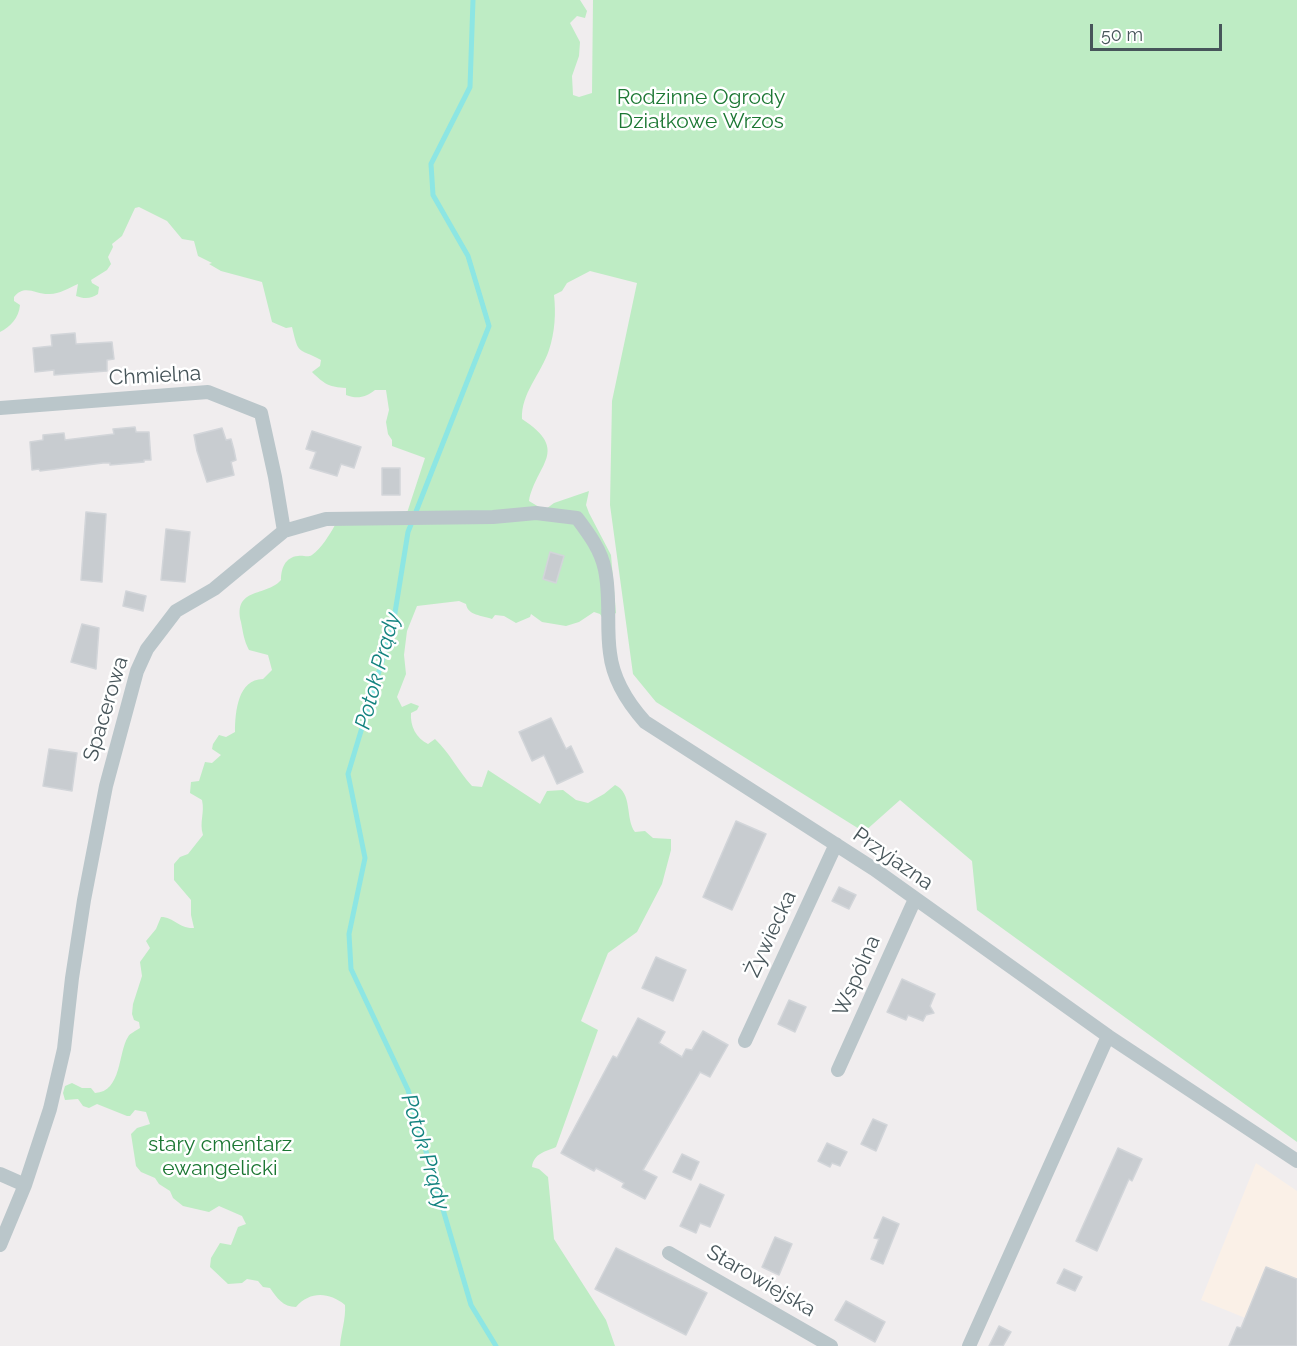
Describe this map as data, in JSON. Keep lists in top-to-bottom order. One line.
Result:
{"streets":{"street":["Chmielna","Spacerowa","Przyjazna","Żywiecka","Wspólna","Starowiejska"]},"crossings":[["Chmielna","Spacerowa"],["Spacerowa","Przyjazna"],["Przyjazna","Żywiecka"],["Przyjazna","Wspólna"]],"water":["Potok Prądy"],"parks":["Rodzinne Ogrody Działkowe Wrzos","stary cmentarz ewangelicki"],"scale_bar":"50 m"}
